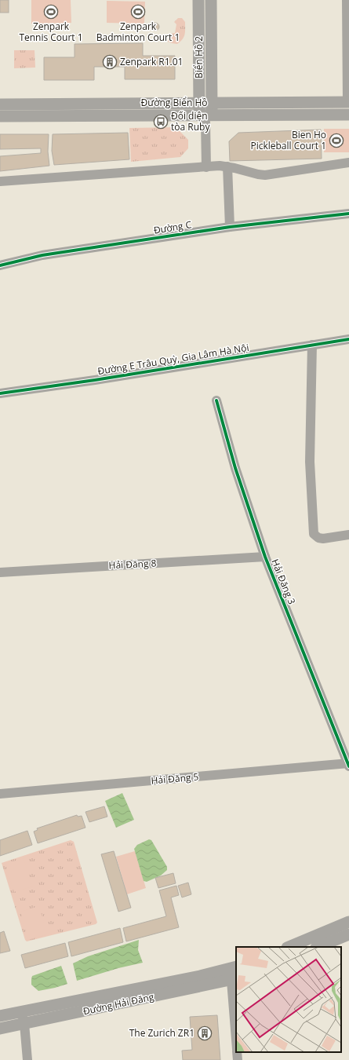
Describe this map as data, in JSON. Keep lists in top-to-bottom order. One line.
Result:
{"streets":{"street":["Biển Hồ 2","Đường Biển Hồ","Đường C","Đường E Trâu Quỳ, Gia Lâm Hà Nội","Hải Đăng 8","Hải Đăng 3","Hải Đăng 5","Đường Hải Đăng"]},"crossings":[["Biển Hồ 2","Đường Biển Hồ"],["Hải Đăng 8","Hải Đăng 3"],["Hải Đăng 3","Hải Đăng 5"]],"places":{"sports":["Zenpark Tennis Court 1","Zenpark Badminton Court 1","Bien Ho Pickleball Court 1"],"building":["Zenpark R1.01","The Zurich ZR1"],"bus stop":["Đối diện tòa Ruby"]}}
